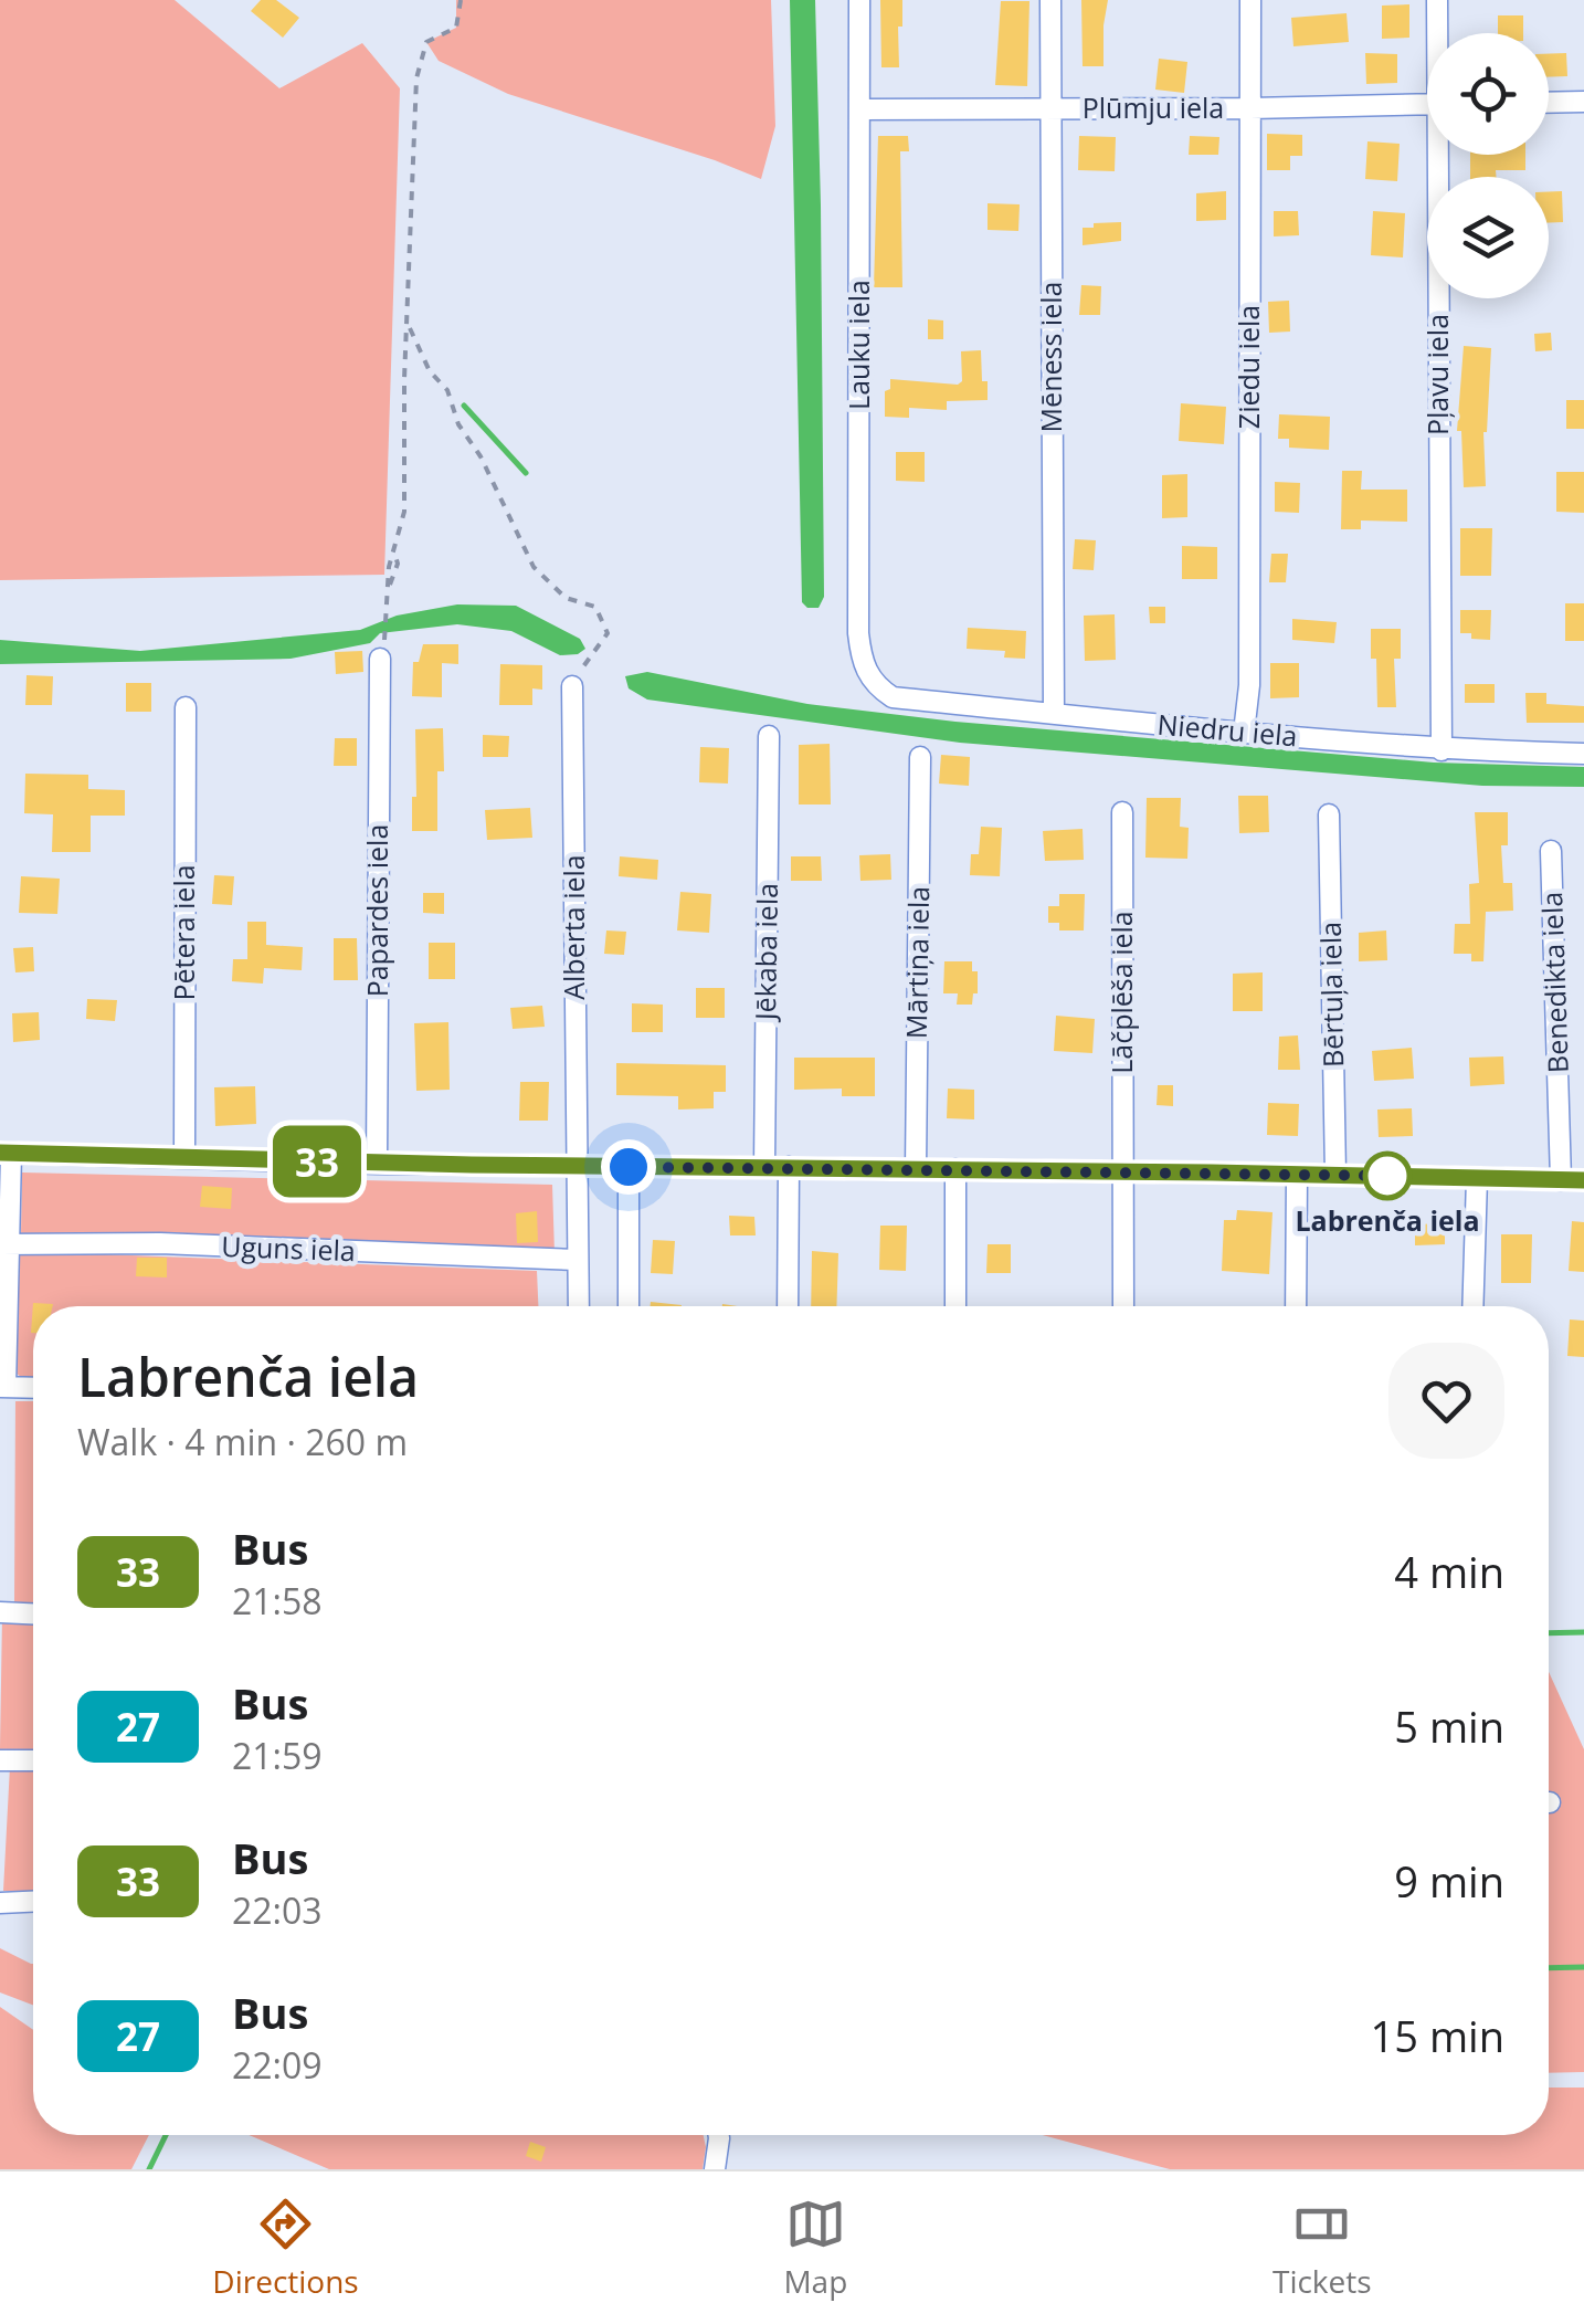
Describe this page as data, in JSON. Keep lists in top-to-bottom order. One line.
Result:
{"streets":{"street":["Plūmju iela","Lauku iela","Mēness iela","Ziedu iela","Pļavu iela","Niedru iela","Papardes iela","Alberta iela","Pētera iela","Jēkaba iela","Mārtiņa iela","Benedikta iela","Lāčplēša iela","Bērtuļa iela","Uguns iela"]},"crossings":[["Plūmju iela","Lauku iela"],["Plūmju iela","Mēness iela"],["Plūmju iela","Ziedu iela"],["Lauku iela","Niedru iela"],["Mēness iela","Niedru iela"],["Ziedu iela","Niedru iela"],["Pļavu iela","Niedru iela"],["Alberta iela","Uguns iela"]],"places":["Labrenča iela"],"lines":["bus line 33"],"page":{"on_map":"33","heading":["Labrenča iela","Walk · 4 min · 260 m"],"list":[{"mark":"33","name":"Bus","note":"21:58","value":"4 min"},{"mark":"27","name":"Bus","note":"21:59","value":"5 min"},{"mark":"33","name":"Bus","note":"22:03","value":"9 min"},{"mark":"27","name":"Bus","note":"22:09","value":"15 min"}],"tabs":["Directions","Map","Tickets"]}}
